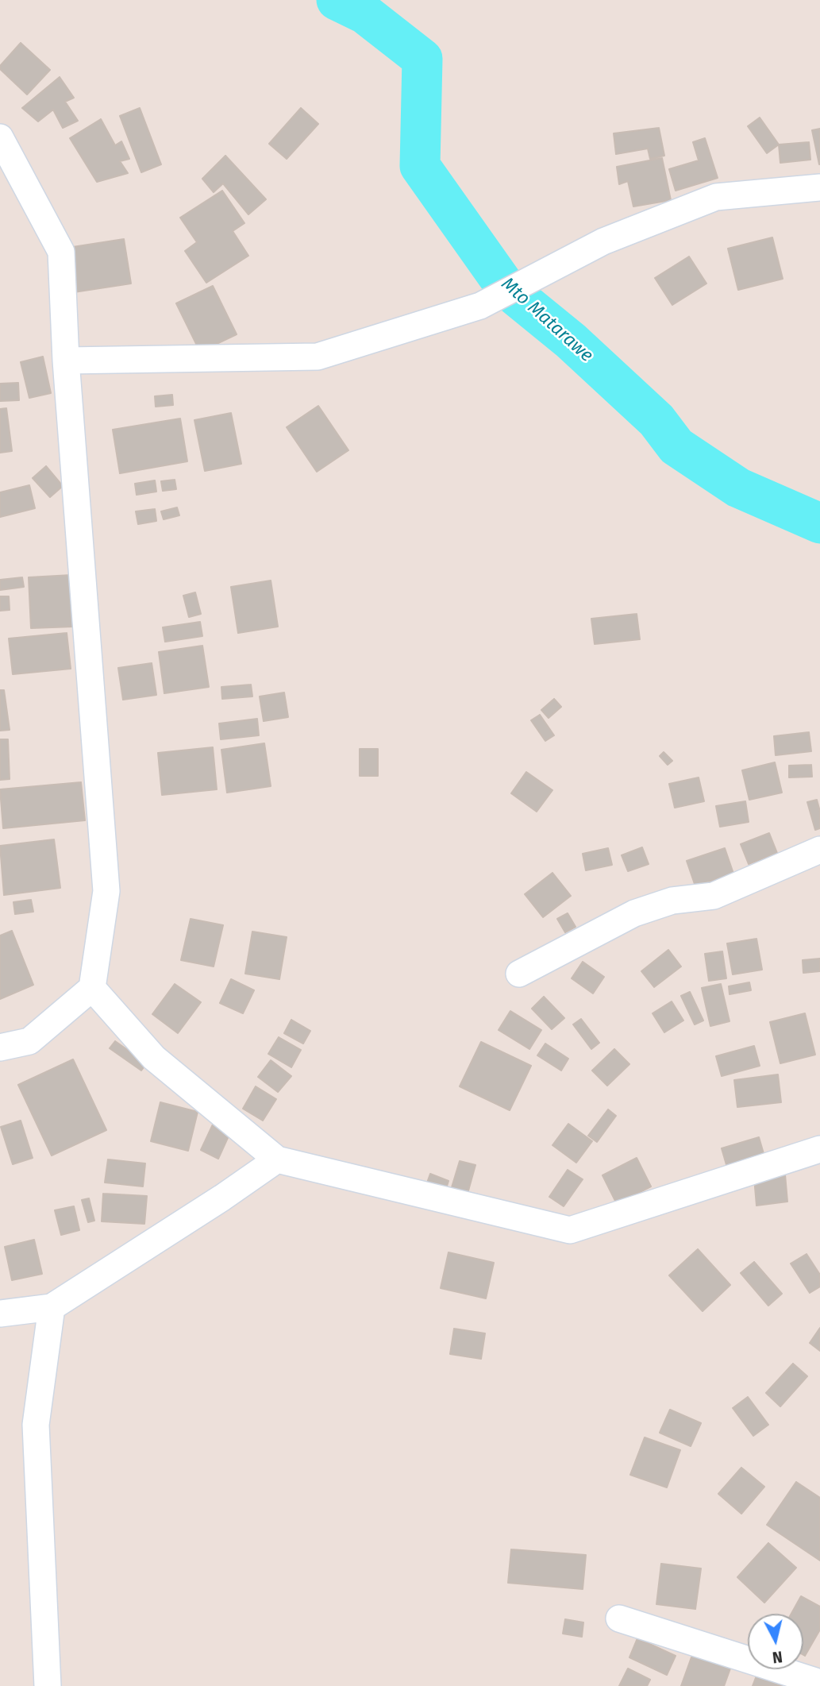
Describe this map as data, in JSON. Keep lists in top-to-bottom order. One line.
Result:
{"water":["Mto Matarawe"],"north":"bottom"}
